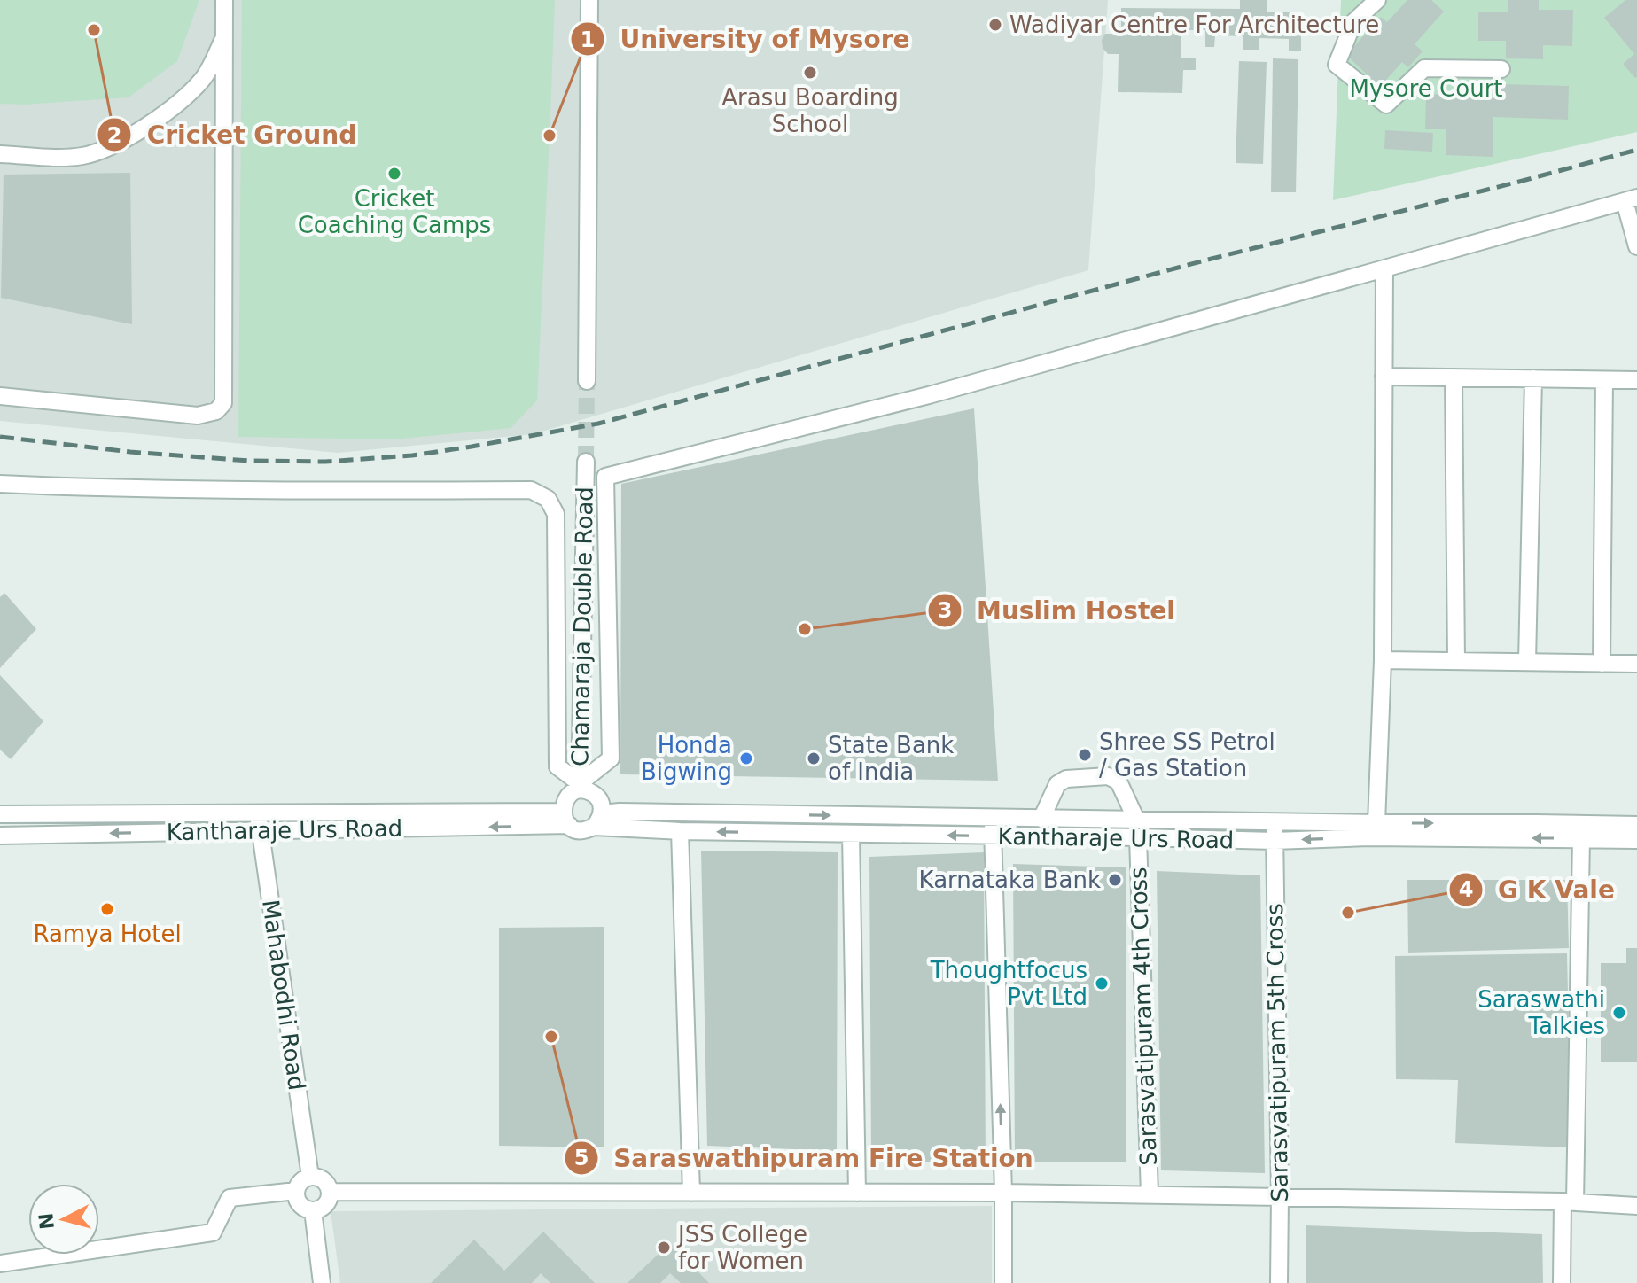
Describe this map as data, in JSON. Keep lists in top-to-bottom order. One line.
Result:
{"streets":{"street":["Chamaraja Double Road","Kantharaje Urs Road","Mahabodhi Road","Sarasvatipuram 4th Cross","Sarasvatipuram 5th Cross"]},"crossings":[["Chamaraja Double Road","Kantharaje Urs Road"],["Kantharaje Urs Road","Mahabodhi Road"],["Kantharaje Urs Road","Sarasvatipuram 4th Cross"],["Kantharaje Urs Road","Sarasvatipuram 5th Cross"]],"parks":["Mysore Court"],"places":["Wadiyar Centre For Architecture","Cricket Ground","Arasu Boarding School","University of Mysore","Cricket Coaching Camps","Muslim Hostel","Shree SS Petrol / Gas Station","Honda Bigwing","State Bank of India","Karnataka Bank","Ramya Hotel","G K Vale","Thoughtfocus Pvt Ltd","Saraswathi Talkies","Saraswathipuram Fire Station","JSS College for Women"],"north":"left"}
